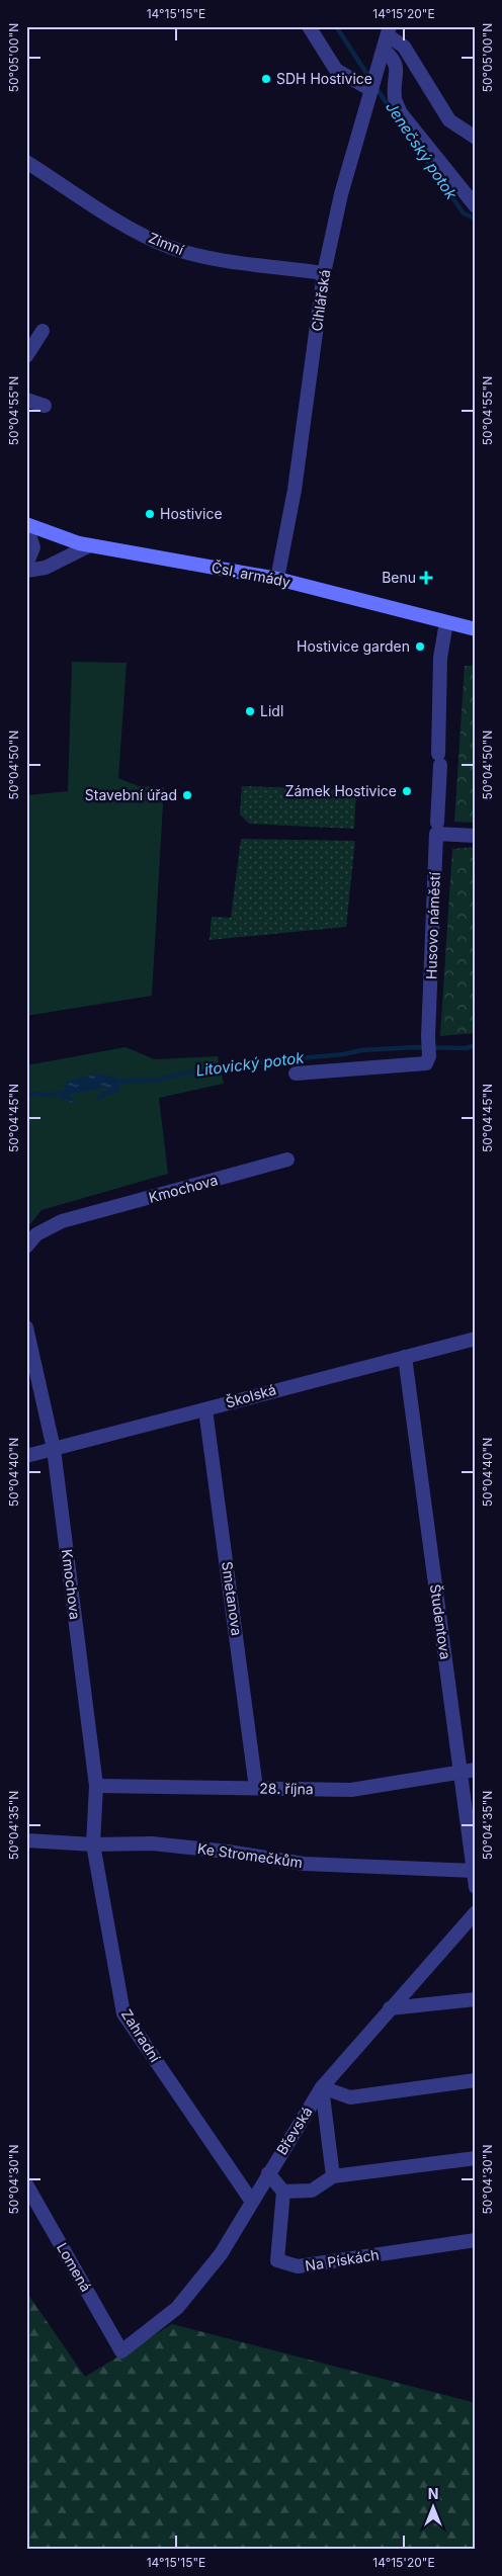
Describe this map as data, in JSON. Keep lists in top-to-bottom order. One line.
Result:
{"streets":{"main road":["Čsl. armády"],"street":["Zimní","Cihlářská","Husovo náměstí","Kmochova","Školská","Smetanova","Študentova","28. října","Ke Stromečkům","Zahradní","Břevská","Na Pískách","Lomená"]},"crossings":[["Zimní","Cihlářská"],["Cihlářská","Čsl. armády"],["Kmochova","Školská"],["Kmochova","28. října"],["Kmochova","Ke Stromečkům"],["Kmochova","Zahradní"],["Školská","Smetanova"],["Školská","Študentova"],["Smetanova","28. října"],["Študentova","28. října"],["Študentova","Ke Stromečkům"],["Ke Stromečkům","Zahradní"],["Zahradní","Břevská"],["Břevská","Lomená"]],"water":["Jenečský potok","Litovický potok"],"places":{"other":["SDH Hostivice","Hostivice","Hostivice garden","Lidl","Zámek Hostivice","Stavební úřad"],"health":["Benu"]},"north":"top","coordinates":["14°15'15\"E","14°15'20\"E","50°05'00\"N","50°04'55\"N","50°04'50\"N","50°04'45\"N","50°04'40\"N","50°04'35\"N","50°04'30\"N"]}
